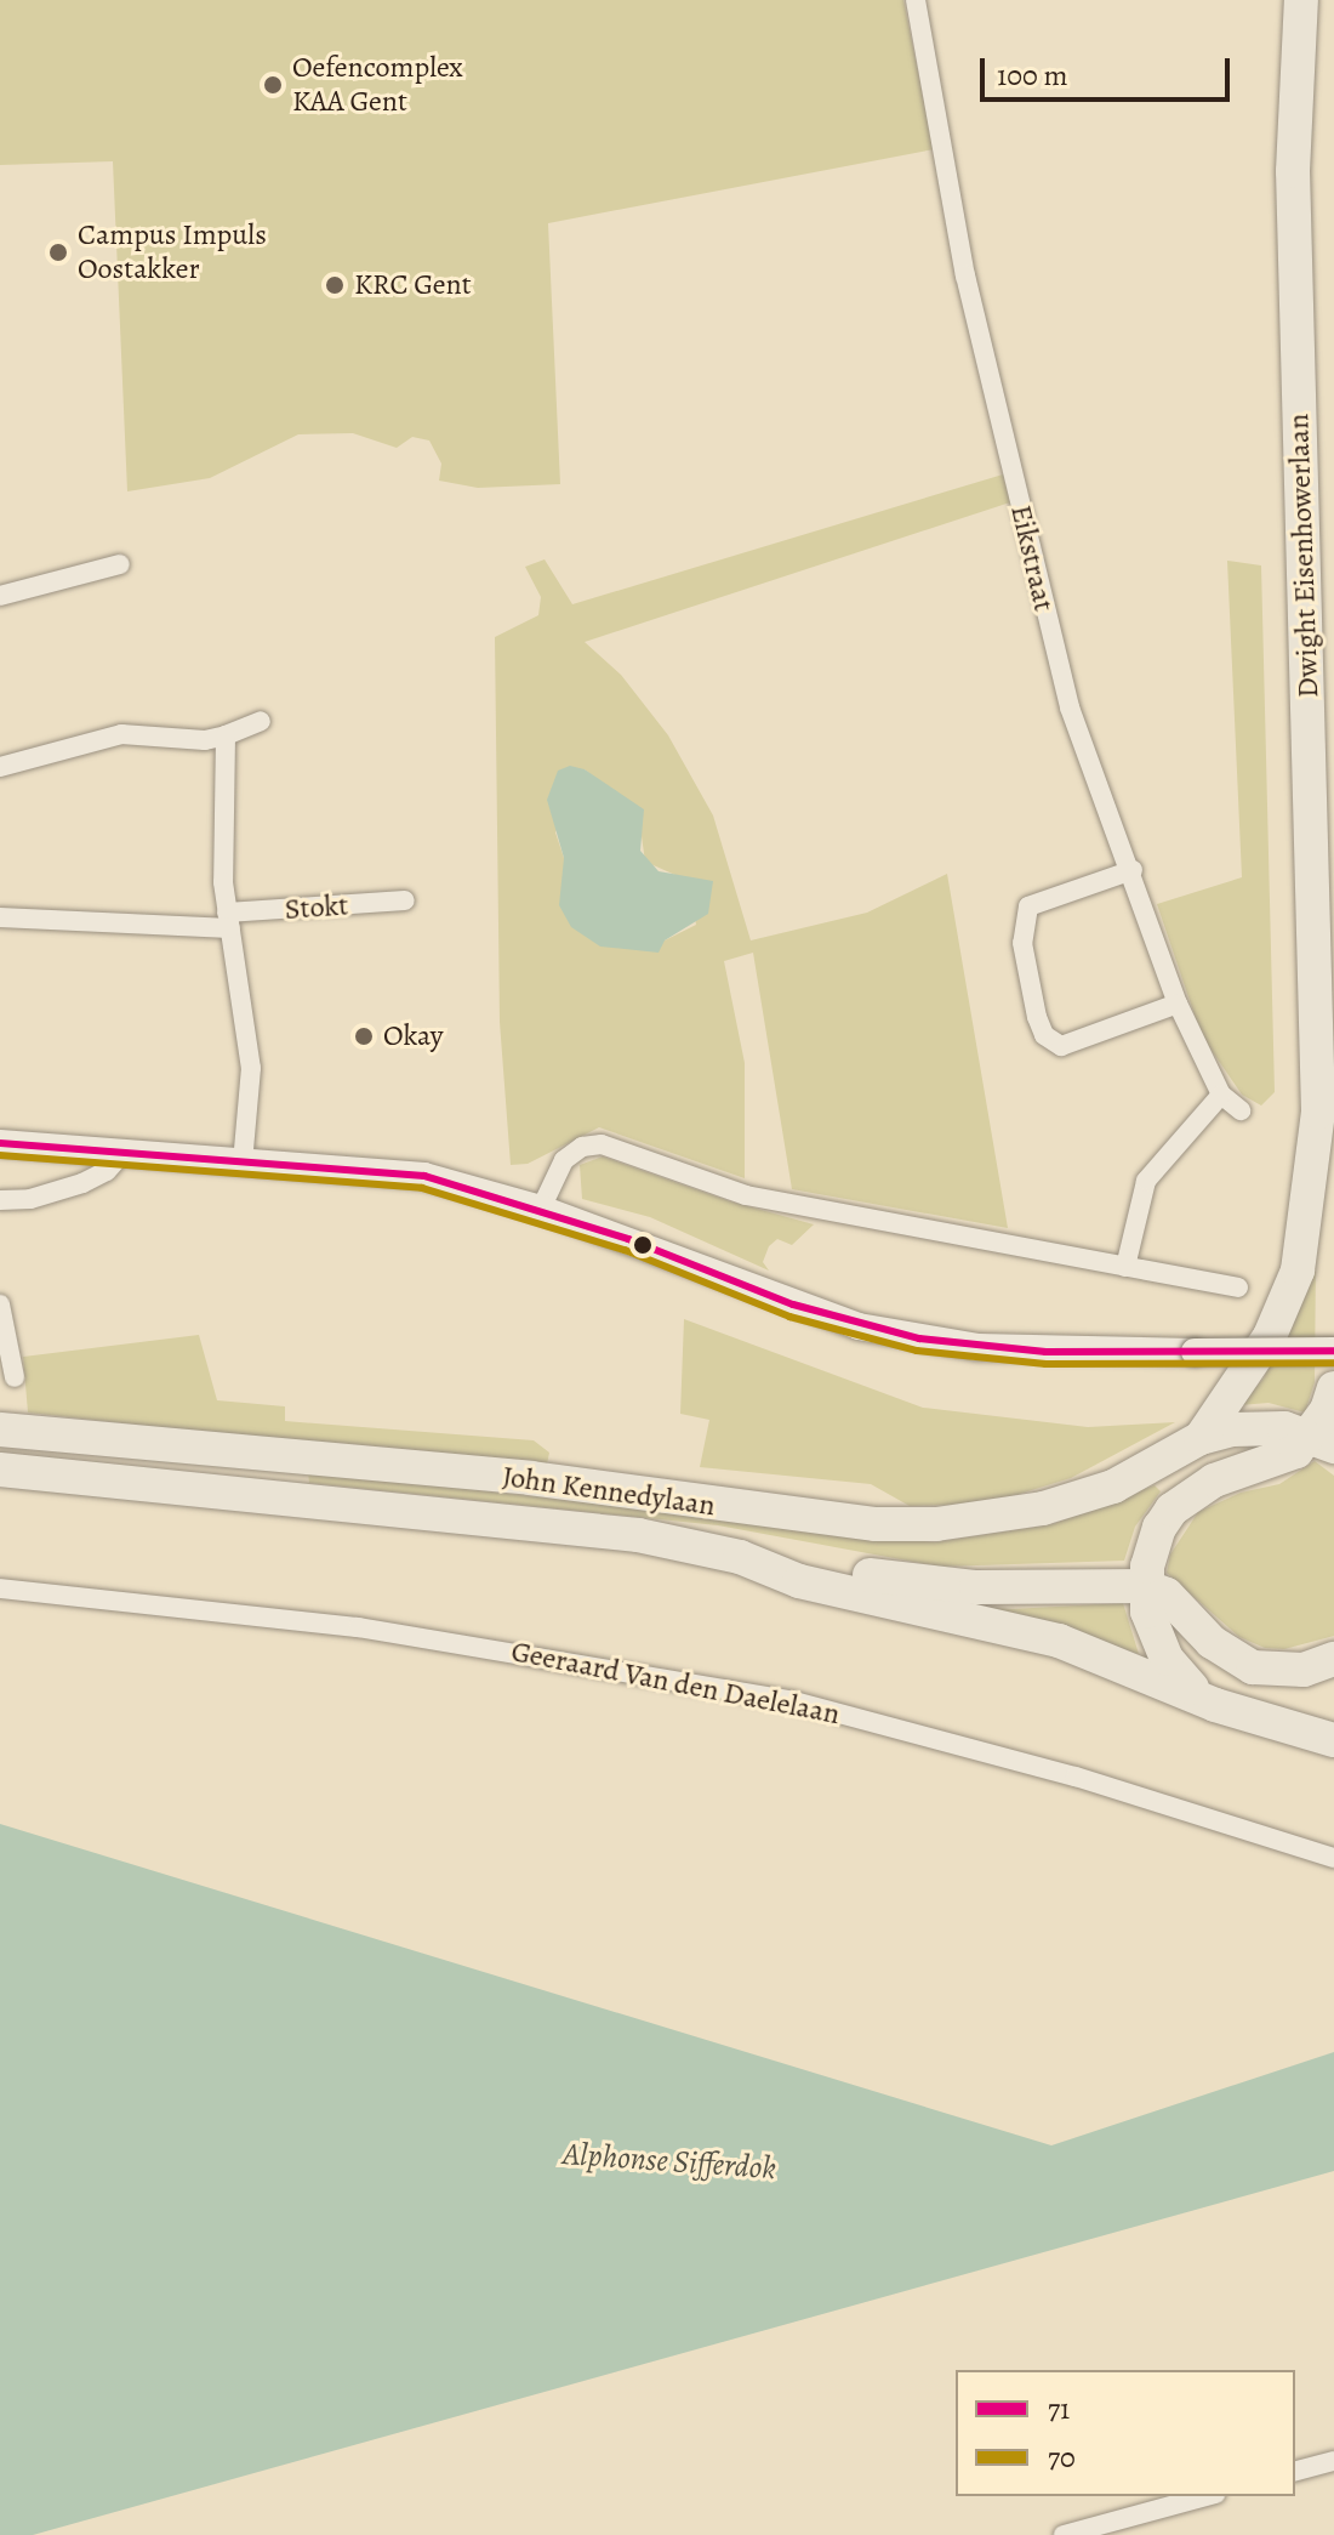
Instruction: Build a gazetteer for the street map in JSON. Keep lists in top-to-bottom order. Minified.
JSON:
{"streets":{"highway":["Dwight Eisenhowerlaan","John Kennedylaan"],"street":["Eikstraat","Stokt","Geeraard Van den Daelelaan"]},"crossings":[["Dwight Eisenhowerlaan","John Kennedylaan"]],"water":["Alphonse Sifferdok"],"places":["Oefencomplex KAA Gent","Campus Impuls Oostakker","KRC Gent","Okay"],"lines":["transit line 71","transit line 70"],"legend":["71","70"],"scale_bar":"100 m"}
